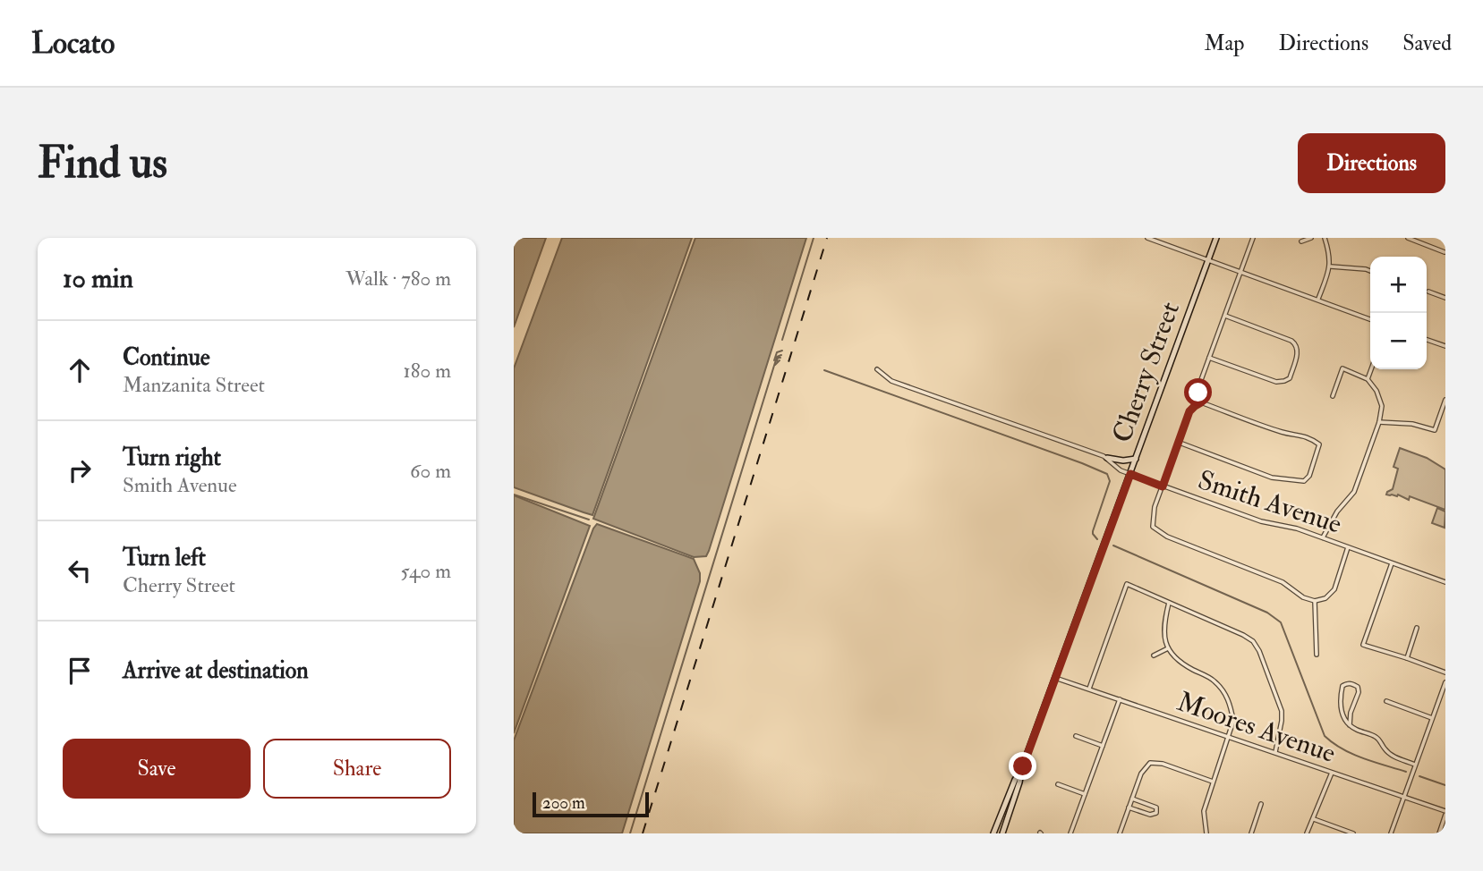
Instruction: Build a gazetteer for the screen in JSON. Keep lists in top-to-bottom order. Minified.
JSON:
{"streets":{"street":["Cherry Street","Smith Avenue","Moores Avenue"]},"crossings":[["Cherry Street","Smith Avenue"],["Cherry Street","Moores Avenue"]],"scale_bar":"200 m","page":{"header":"Locato","nav":["Map","Directions","Saved"],"buttons":["Directions",["Save","Share"]],"title":"Find us","heading":["10 min","Walk · 780 m"],"map_buttons":["+","−"],"list":[["Continue","Manzanita Street","180 m"],["Turn right","Smith Avenue","60 m"],["Turn left","Cherry Street","540 m"],"Arrive at destination"],"scale":"200 m"}}
